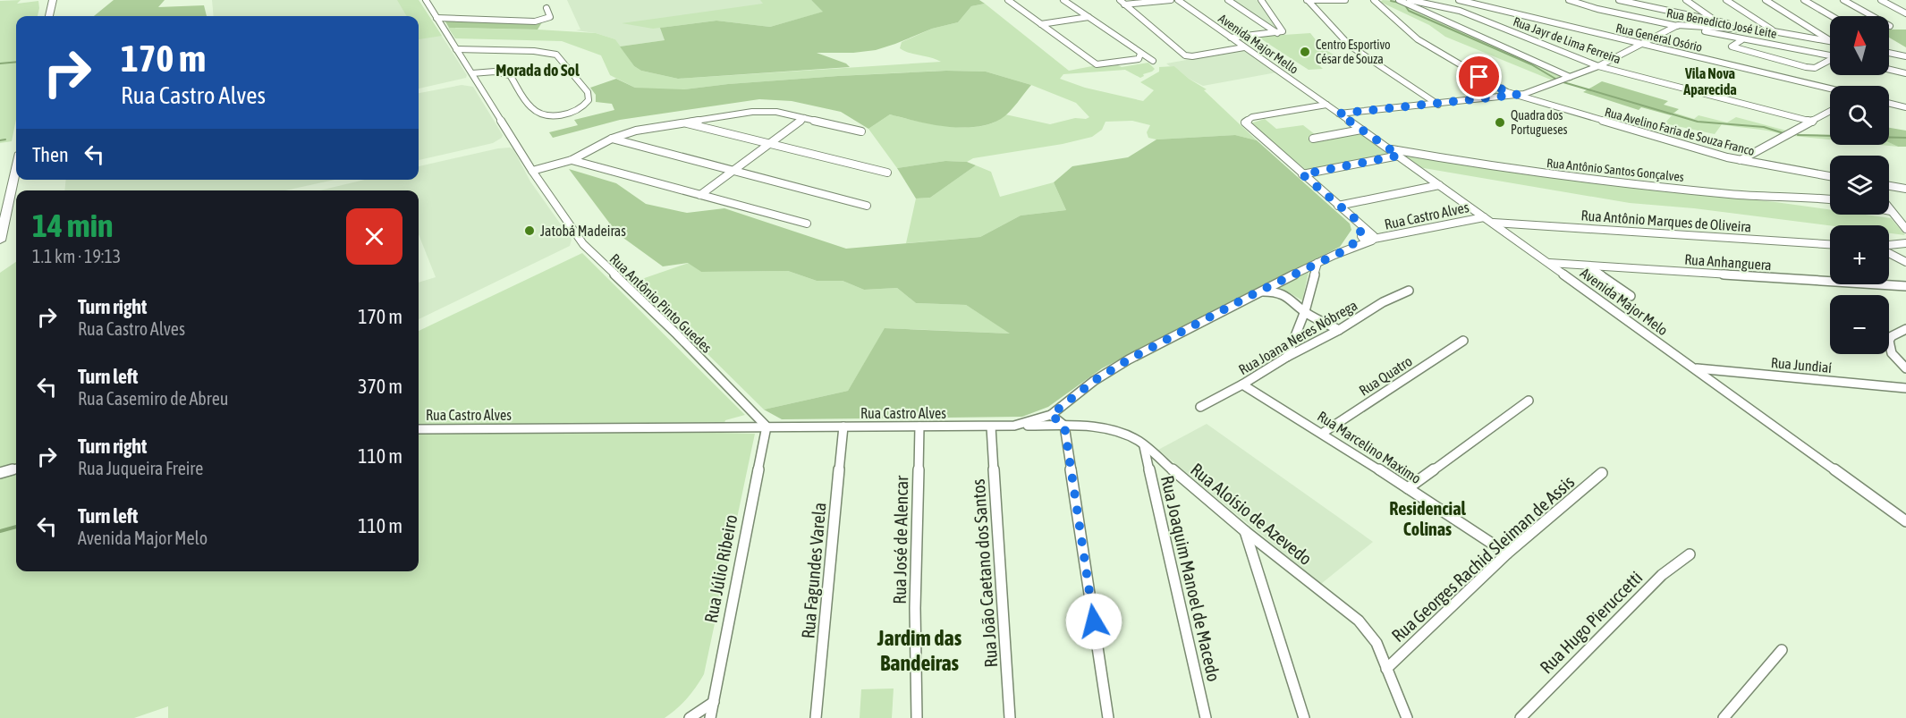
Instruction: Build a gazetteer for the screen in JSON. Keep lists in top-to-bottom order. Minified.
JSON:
{"streets":{"street":["Rua Benedicto José Leite","Rua General Osório","Rua Jayr de Lima Ferreira","Avenida Major Mello","Rua Avelino Faria de Souza Franco","Rua Antônio Santos Gonçalves","Rua Castro Alves","Rua Antônio Marques de Oliveira","Rua Anhanguera","Avenida Major Melo","Rua Antônio Pinto Guedes","Rua Joana Neres Nóbrega","Rua Jundiaí","Rua Quatro","Rua Marcelino Maximo","Rua Aloísio de Azevedo","Rua José de Alencar","Rua Georges Rachid Sleiman de Assis","Rua Júlio Ribeiro","Rua Fagundes Varela","Rua João Caetano dos Santos","Rua Joaquim Manoel de Macedo","Rua Hugo Pieruccetti"]},"crossings":[["Avenida Major Mello","Avenida Major Melo"],["Rua Antônio Santos Gonçalves","Avenida Major Melo"],["Rua Castro Alves","Avenida Major Melo"],["Rua Castro Alves","Rua Antônio Pinto Guedes"],["Rua Castro Alves","Rua Aloísio de Azevedo"],["Rua Castro Alves","Rua José de Alencar"],["Rua Castro Alves","Rua Júlio Ribeiro"],["Rua Castro Alves","Rua Fagundes Varela"],["Rua Castro Alves","Rua João Caetano dos Santos"],["Rua Antônio Marques de Oliveira","Avenida Major Melo"],["Rua Anhanguera","Avenida Major Melo"],["Avenida Major Melo","Rua Jundiaí"],["Rua Antônio Pinto Guedes","Rua Júlio Ribeiro"],["Rua Joana Neres Nóbrega","Rua Marcelino Maximo"],["Rua Quatro","Rua Marcelino Maximo"],["Rua Marcelino Maximo","Rua Georges Rachid Sleiman de Assis"],["Rua Aloísio de Azevedo","Rua Georges Rachid Sleiman de Assis"],["Rua Aloísio de Azevedo","Rua Joaquim Manoel de Macedo"]],"districts":["Morada do Sol","Vila Nova Aparecida","Residencial Colinas","Jardim das Bandeiras"],"places":["Centro Esportivo César de Souza","Quadra dos Portugueses","Jatobá Madeiras"],"north":"top","page":{"map_buttons":["+","−"],"turn":["170 m","Rua Castro Alves"],"then":"Then","heading":["14 min","1.1 km · 19:13"],"list":[{"name":"Turn right","note":"Rua Castro Alves","value":"170 m"},{"name":"Turn left","note":"Rua Casemiro de Abreu","value":"370 m"},{"name":"Turn right","note":"Rua Juqueira Freire","value":"110 m"},{"name":"Turn left","note":"Avenida Major Melo","value":"110 m"}]}}
